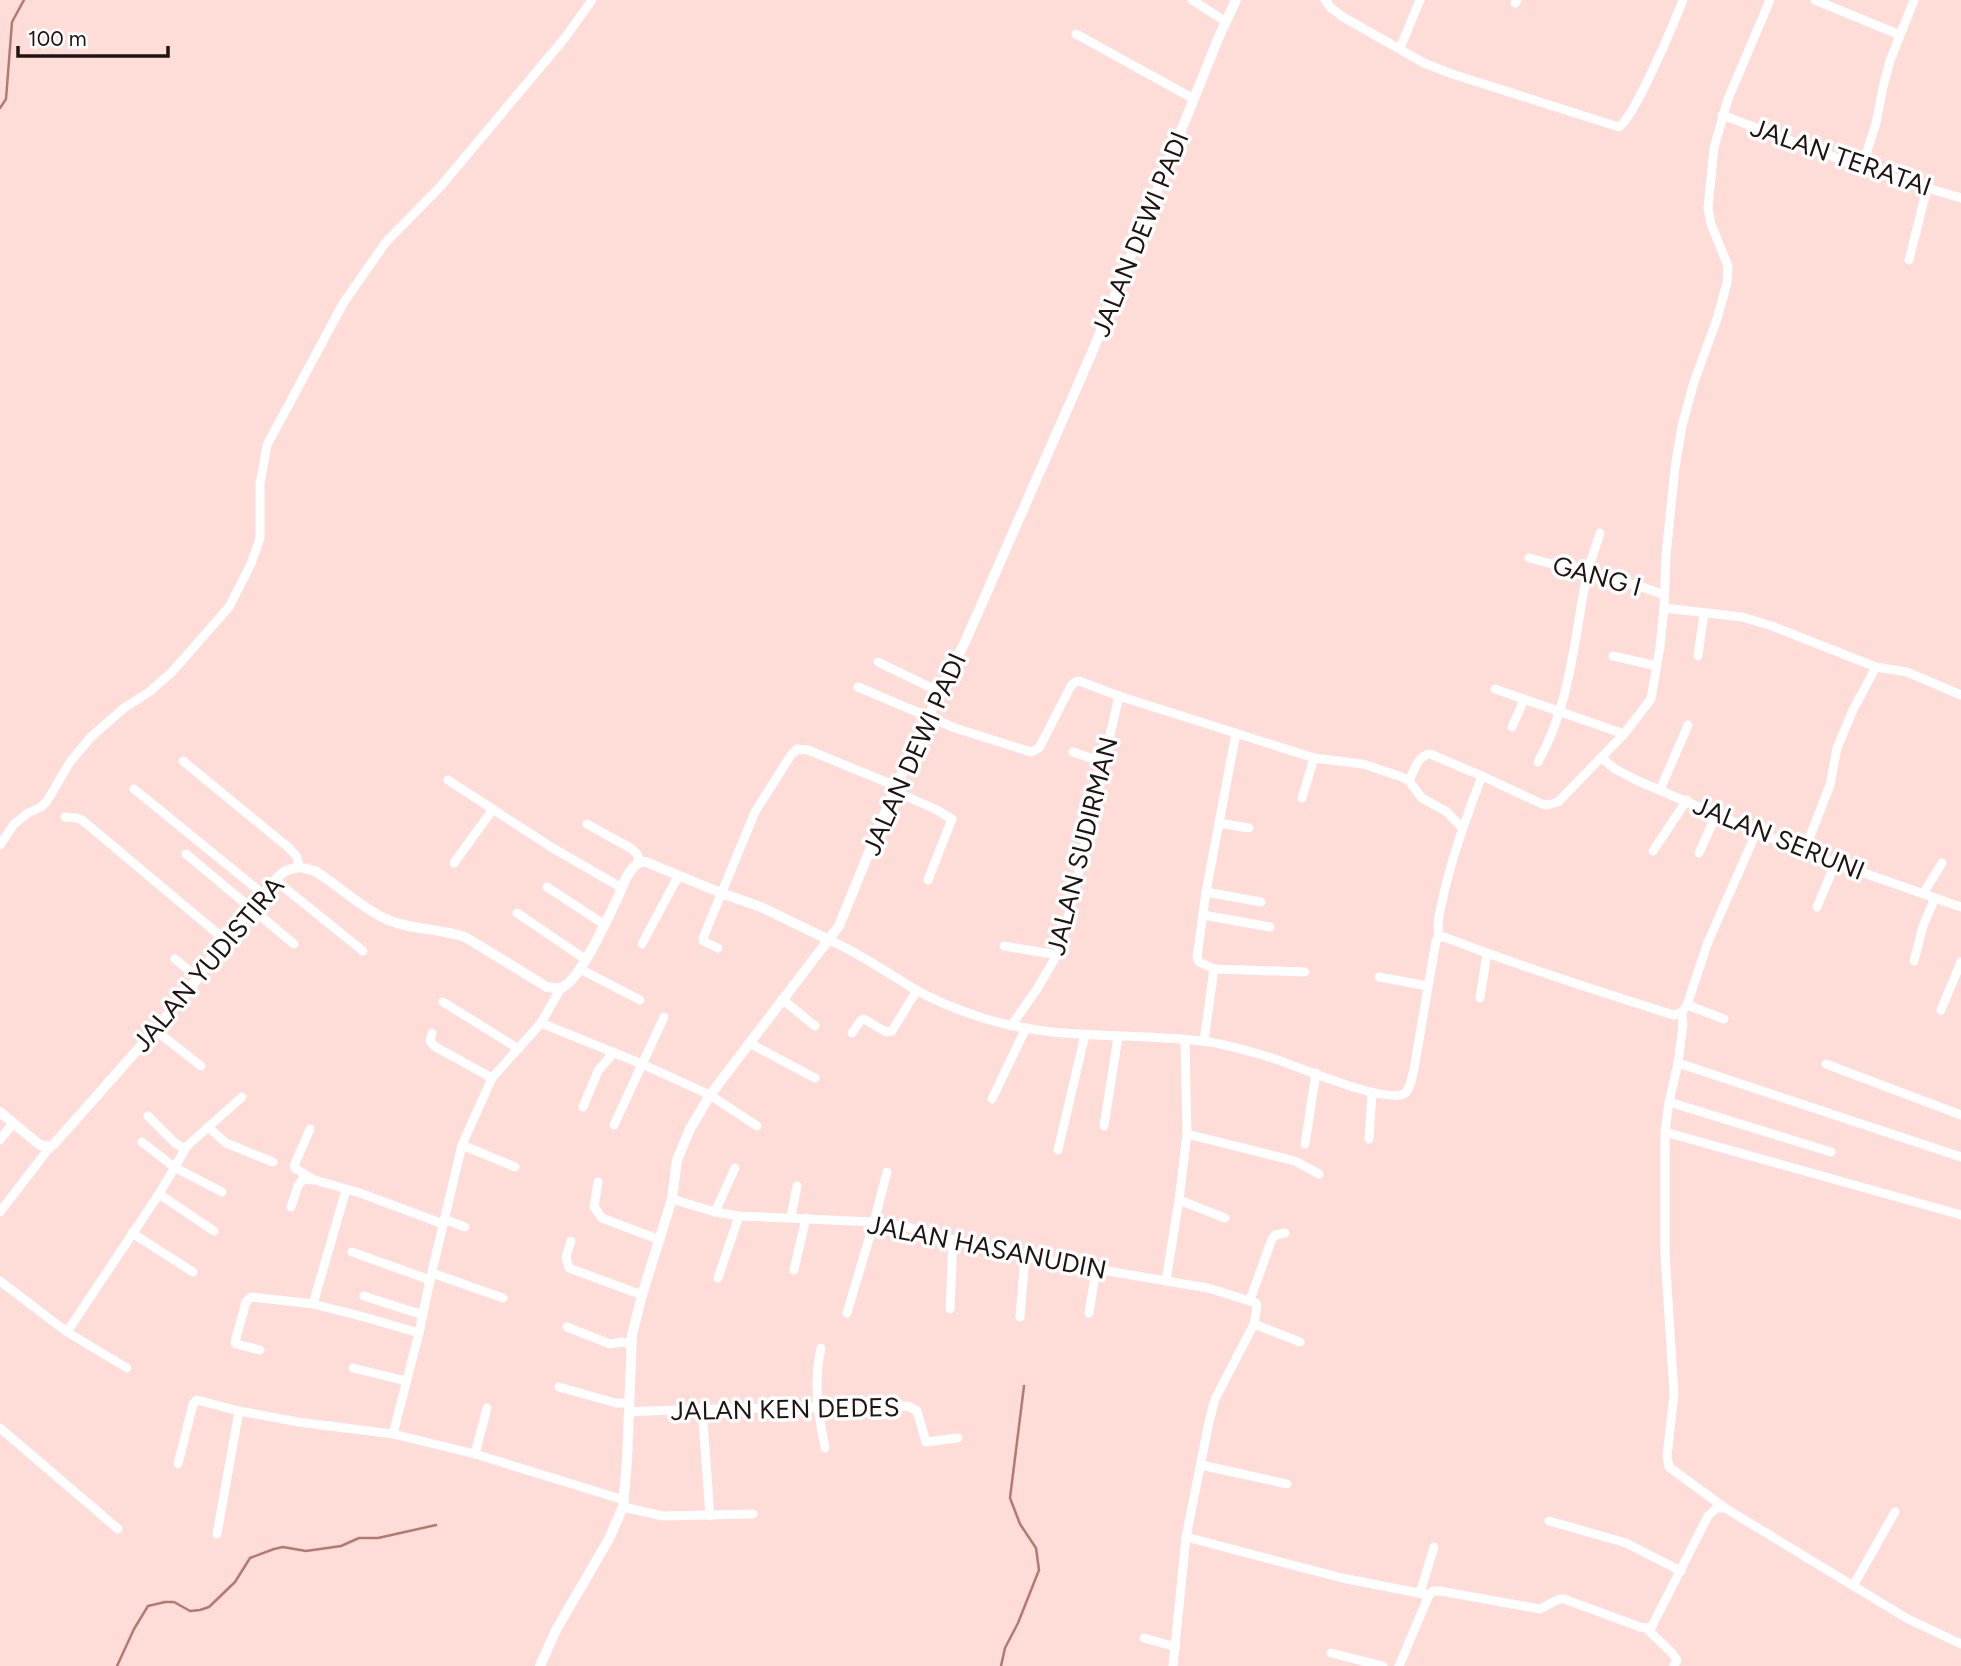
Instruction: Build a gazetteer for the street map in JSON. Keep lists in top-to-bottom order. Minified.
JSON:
{"streets":{"street":["JALAN TERATAI","JALAN DEWI PADI","GANG I","JALAN SERUNI","JALAN SUDIRMAN","JALAN YUDISTIRA","JALAN HASANUDIN","JALAN KEN DEDES"]},"crossings":[["JALAN DEWI PADI","JALAN HASANUDIN"],["JALAN DEWI PADI","JALAN KEN DEDES"]],"scale_bar":"100 m"}
